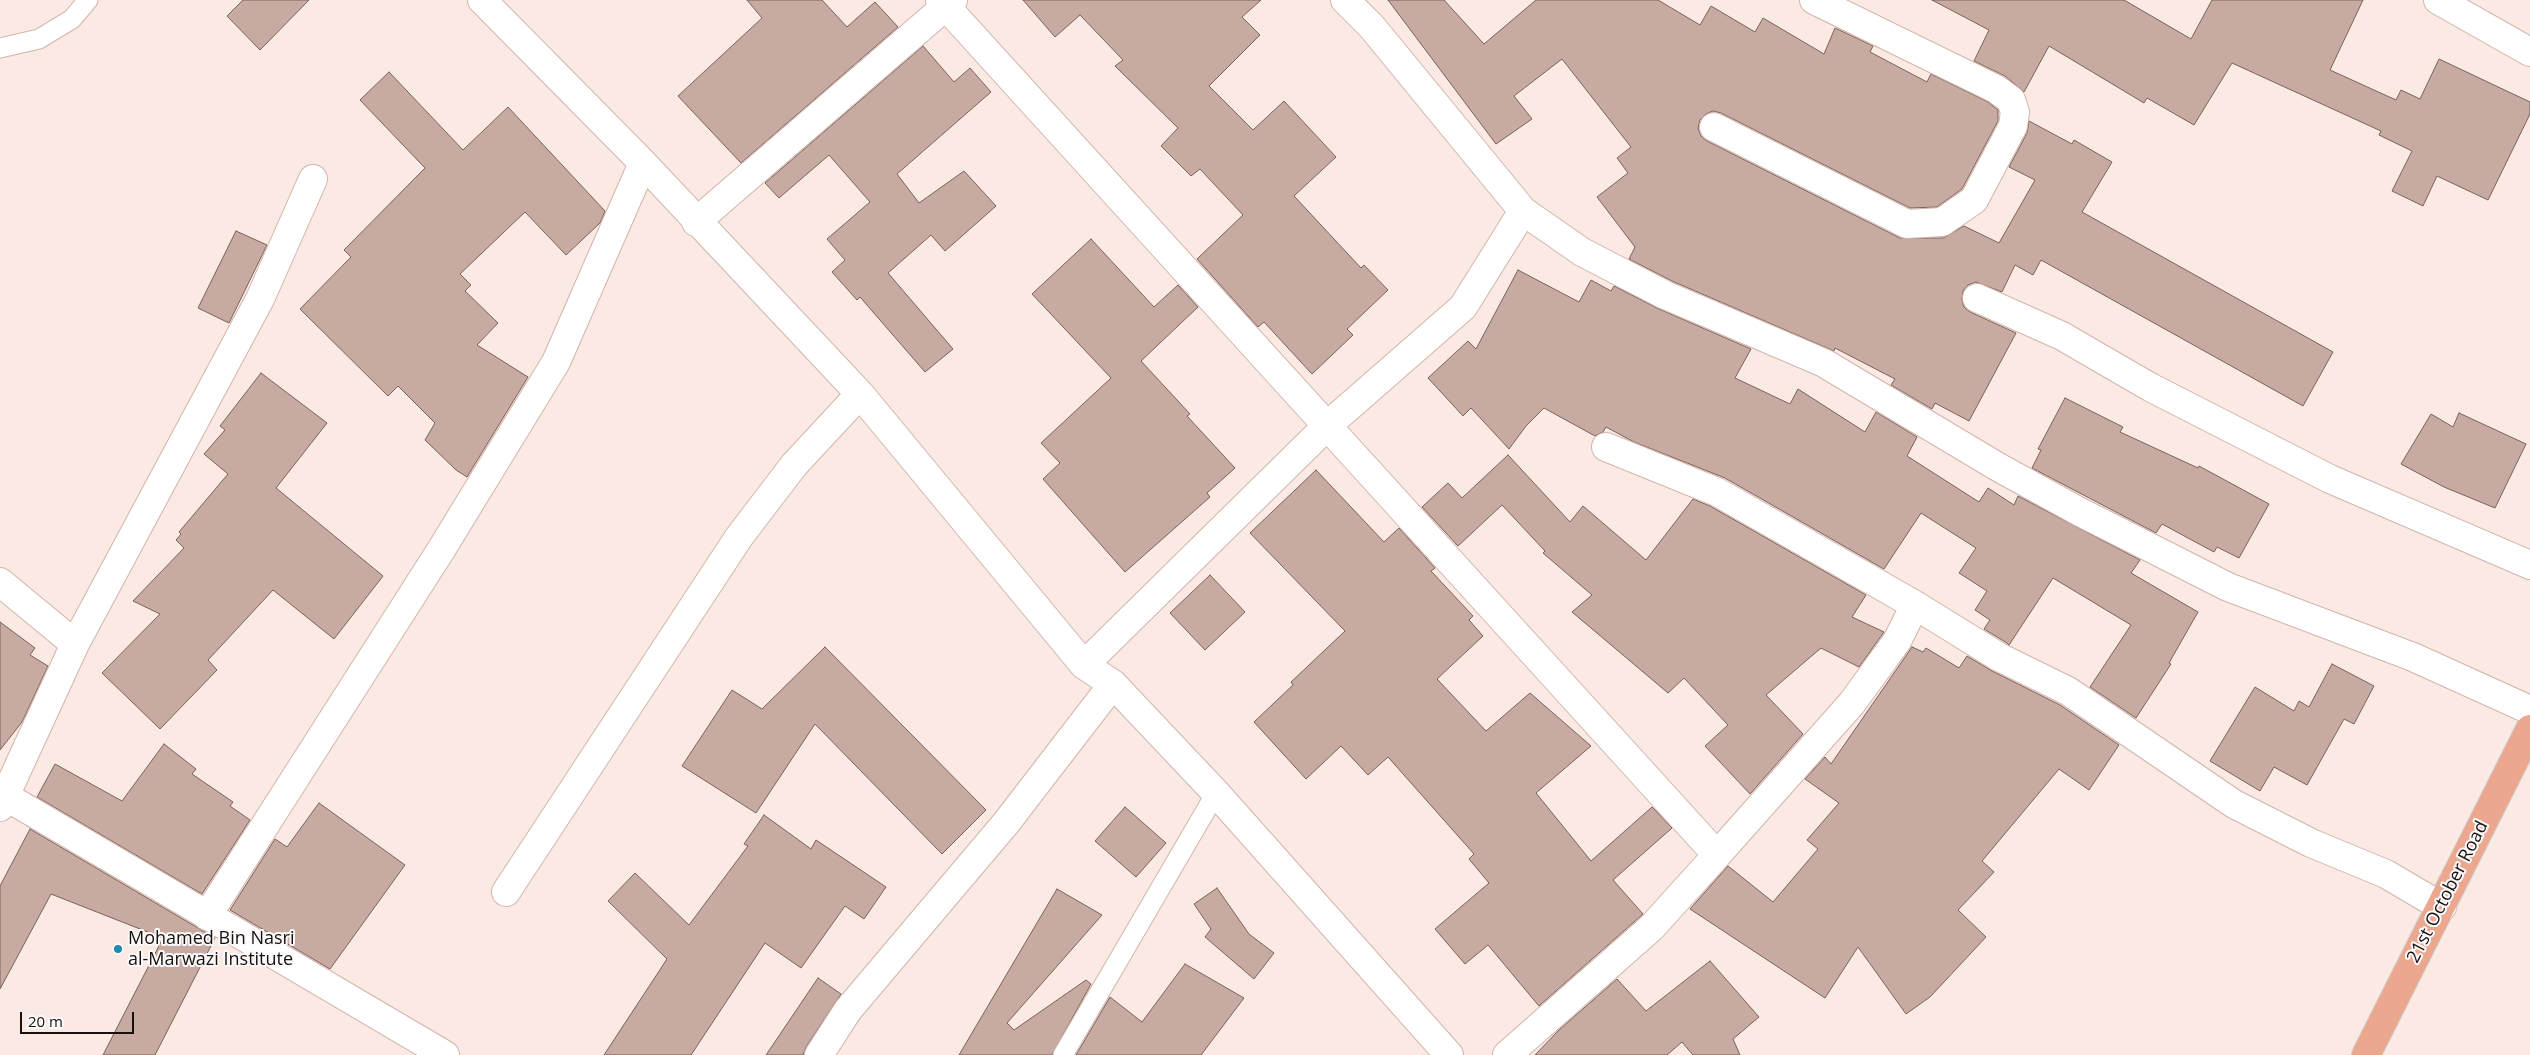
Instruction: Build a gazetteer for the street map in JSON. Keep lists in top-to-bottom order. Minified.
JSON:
{"streets":{"main road":["21st October Road"]},"places":["Mohamed Bin Nasri al-Marwazi Institute"],"scale_bar":"20 m"}
